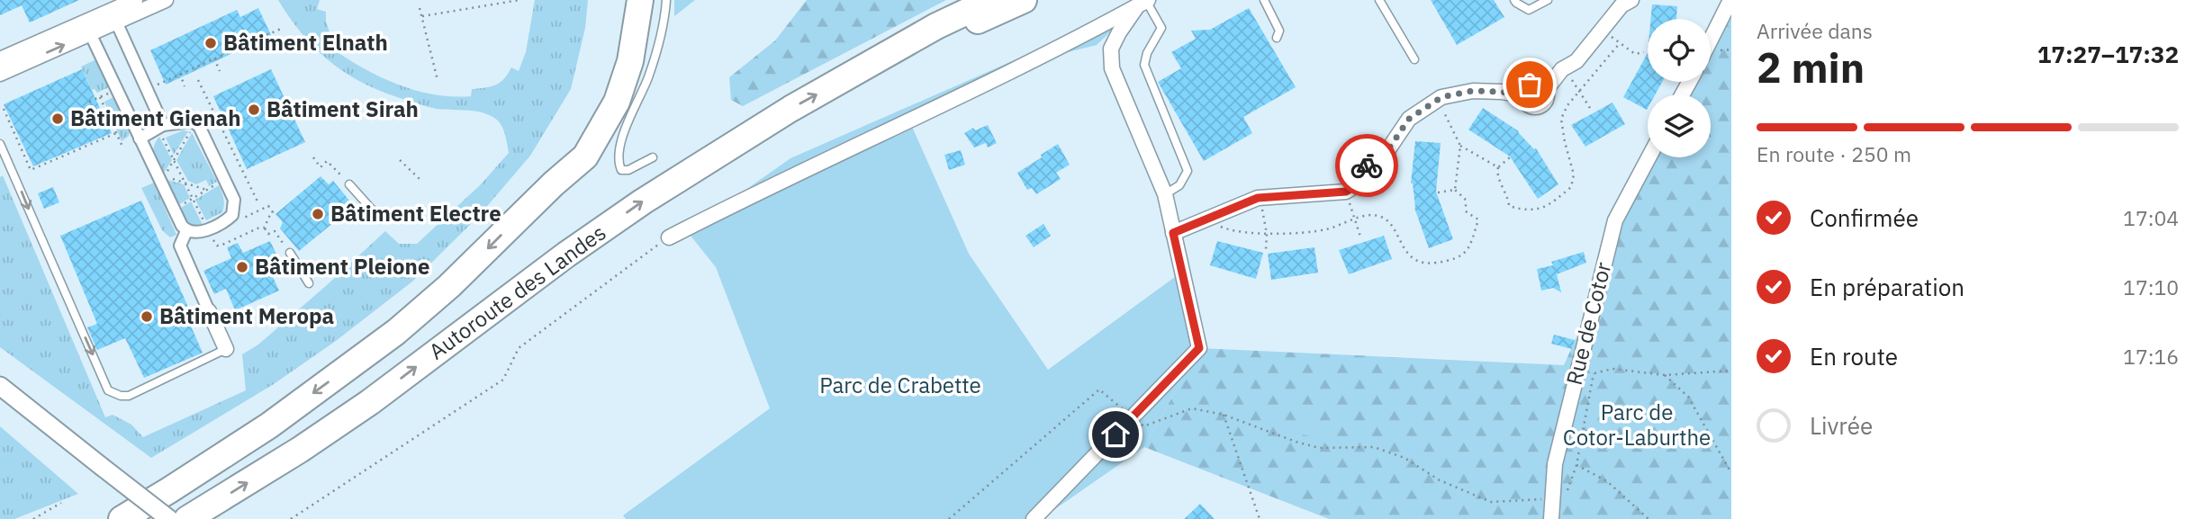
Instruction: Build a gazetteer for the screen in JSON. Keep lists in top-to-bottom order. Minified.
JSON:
{"streets":{"highway":["Autoroute des Landes"],"street":["Rue de Cotor"]},"parks":["Parc de Crabette","Parc de Cotor-Laburthe"],"places":["Bâtiment Elnath","Bâtiment Sirah","Bâtiment Gienah","Bâtiment Electre","Bâtiment Pleione","Bâtiment Meropa"],"page":{"heading":["2 min","Arrivée dans","17:27–17:32"],"bar":"En route · 250 m","list":[["Confirmée","17:04"],["En préparation","17:10"],["En route","17:16"],"Livrée"]}}
